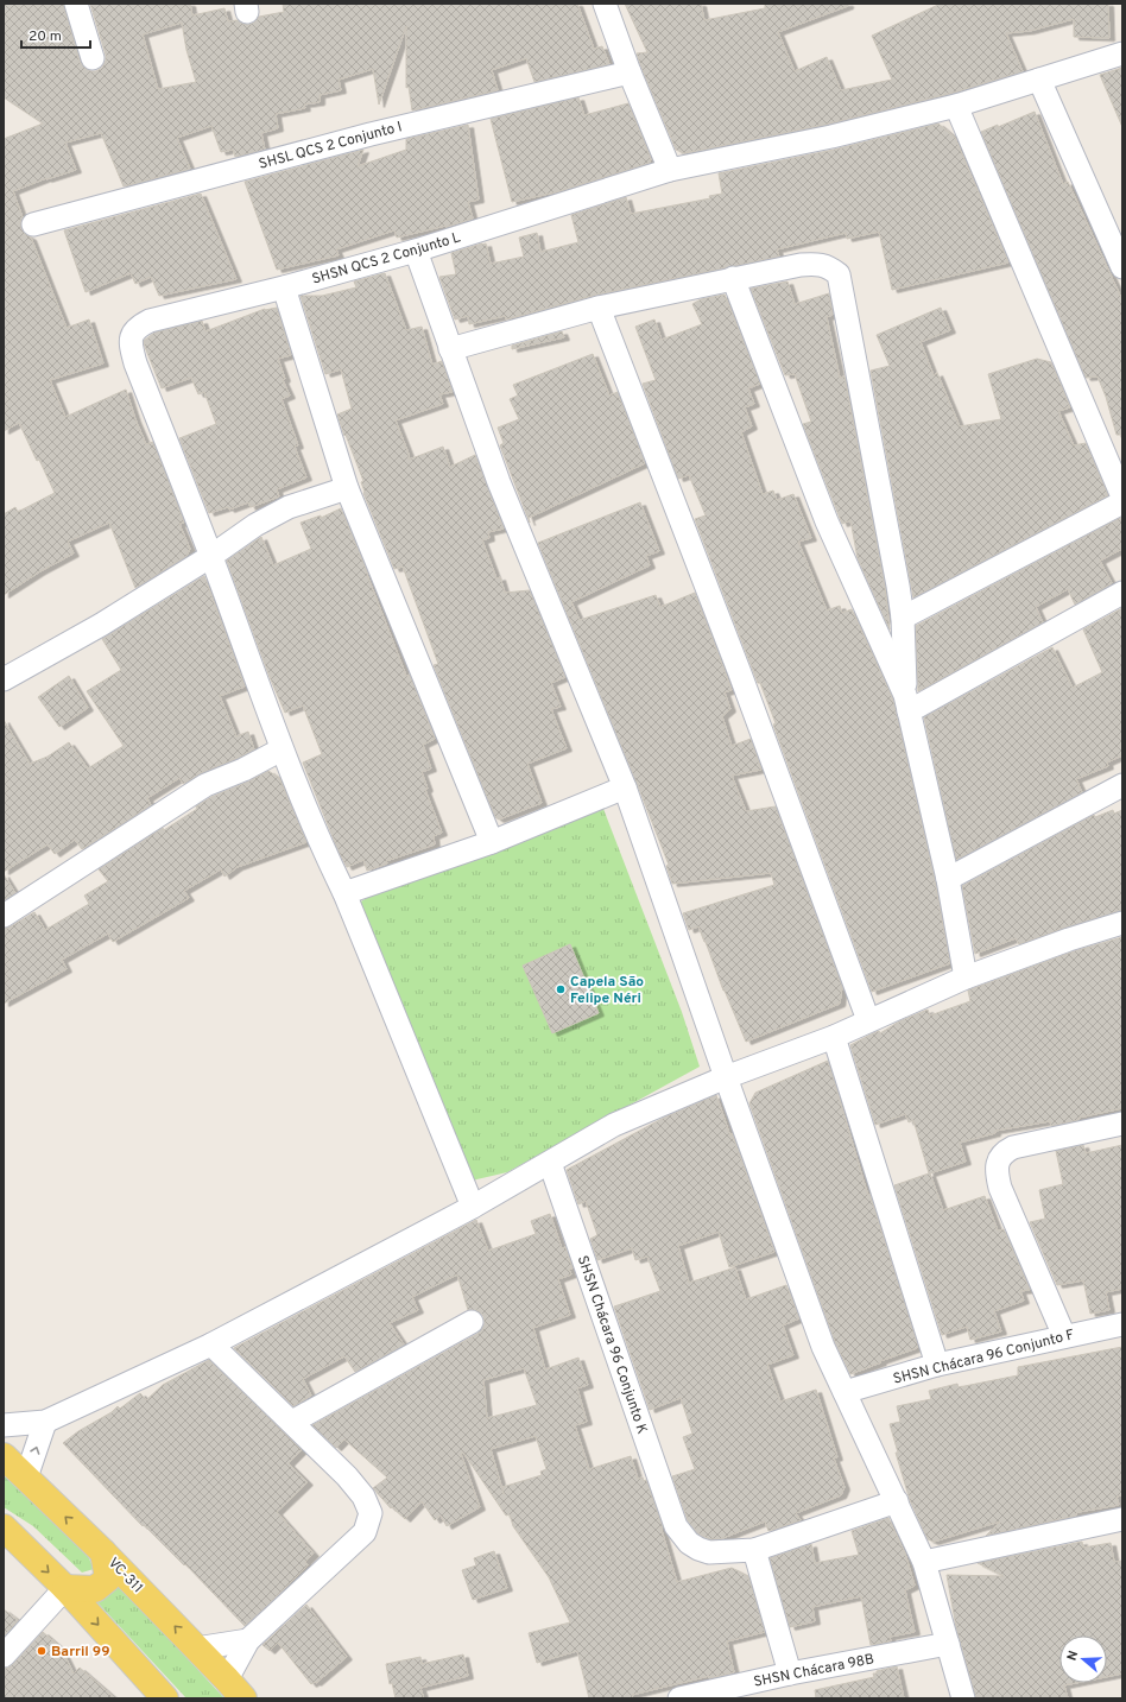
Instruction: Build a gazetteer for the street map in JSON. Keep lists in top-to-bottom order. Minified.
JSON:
{"streets":{"main road":["VC-311"],"street":["SHSL QCS 2 Conjunto I","SHSN QCS 2 Conjunto L","SHSN Chácara 96 Conjunto K","SHSN Chácara 96 Conjunto F","SHSN Chácara 98B"]},"places":["Capela São Felipe Néri","Barril 99"],"scale_bar":"20 m","north":"left"}
